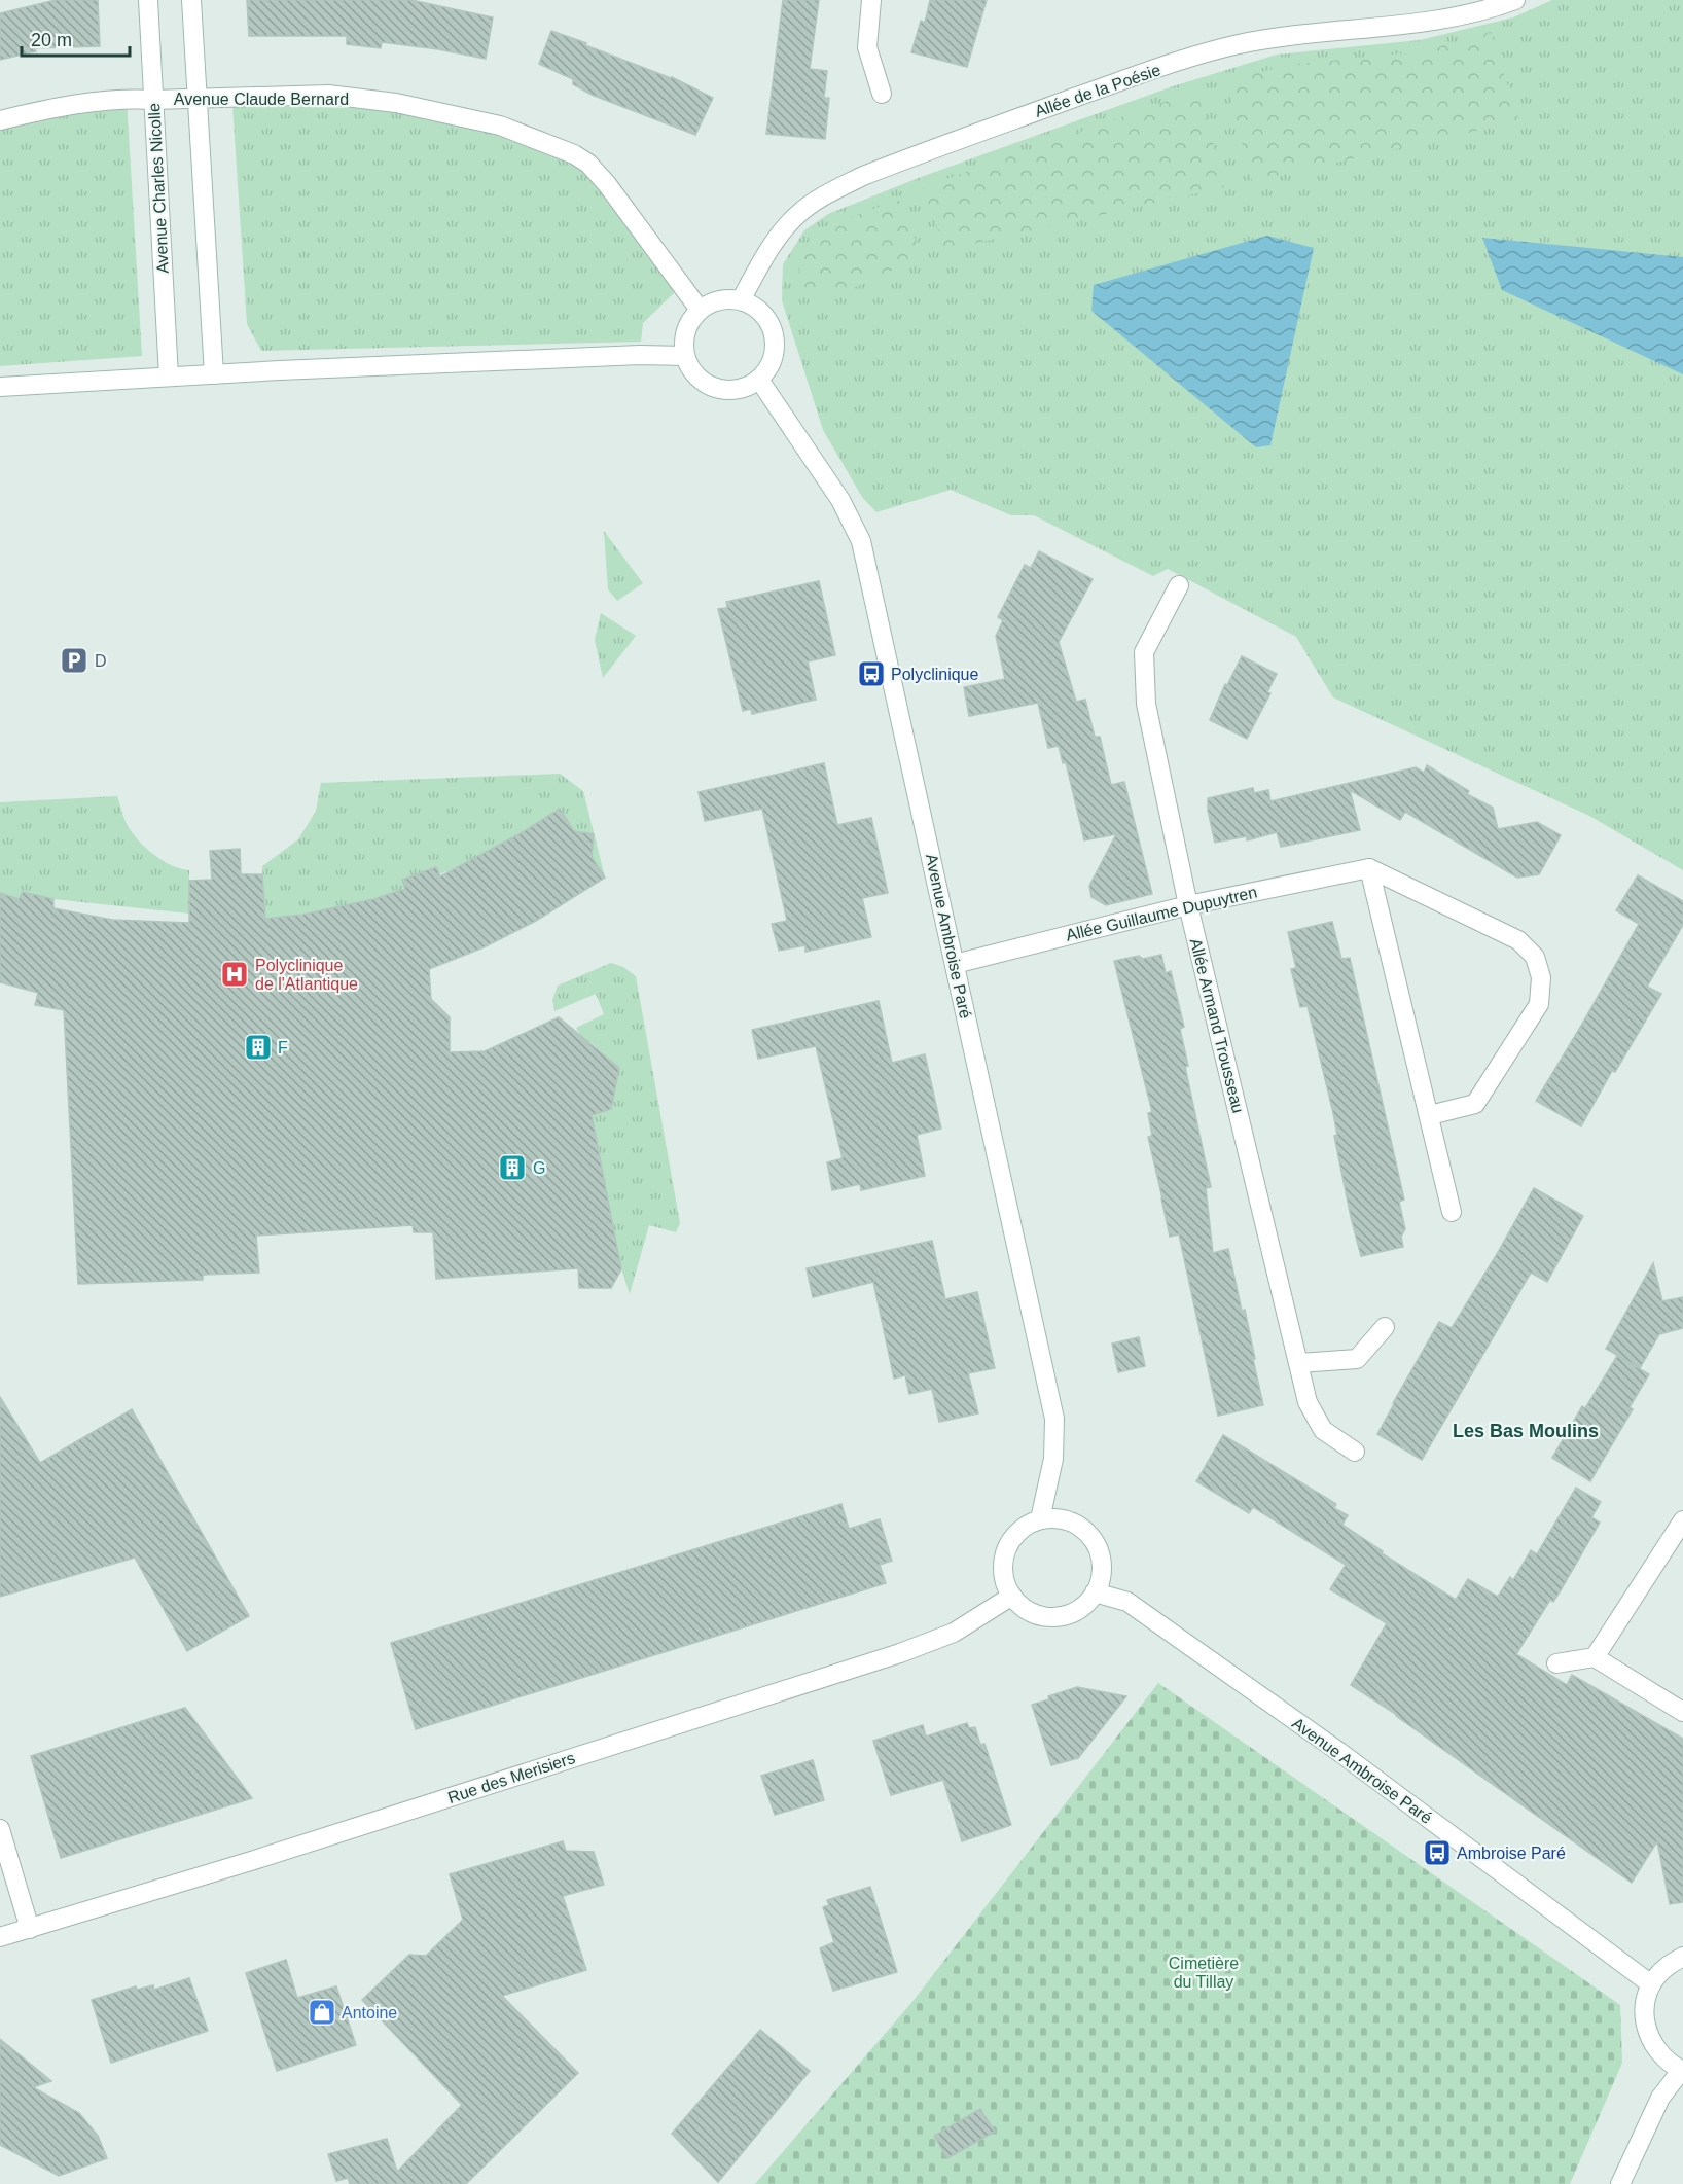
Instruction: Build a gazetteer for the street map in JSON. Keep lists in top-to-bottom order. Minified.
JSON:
{"streets":{"street":["Allée de la Poésie","Avenue Claude Bernard","Avenue Charles Nicolle","Allée Guillaume Dupuytren","Avenue Ambroise Paré","Allée Armand Trousseau","Rue des Merisiers"]},"crossings":[["Allée de la Poésie","Avenue Claude Bernard"],["Allée de la Poésie","Avenue Ambroise Paré"],["Avenue Claude Bernard","Avenue Charles Nicolle"],["Avenue Claude Bernard","Avenue Ambroise Paré"],["Allée Guillaume Dupuytren","Avenue Ambroise Paré"],["Allée Guillaume Dupuytren","Allée Armand Trousseau"],["Avenue Ambroise Paré","Rue des Merisiers"]],"districts":["Les Bas Moulins"],"parks":["Cimetière du Tillay"],"places":{"parking":["D"],"bus stop":["Polyclinique","Ambroise Paré"],"hospital":["Polyclinique de l'Atlantique"],"building":["F","G"],"shop":["Antoine"]},"scale_bar":"20 m"}
